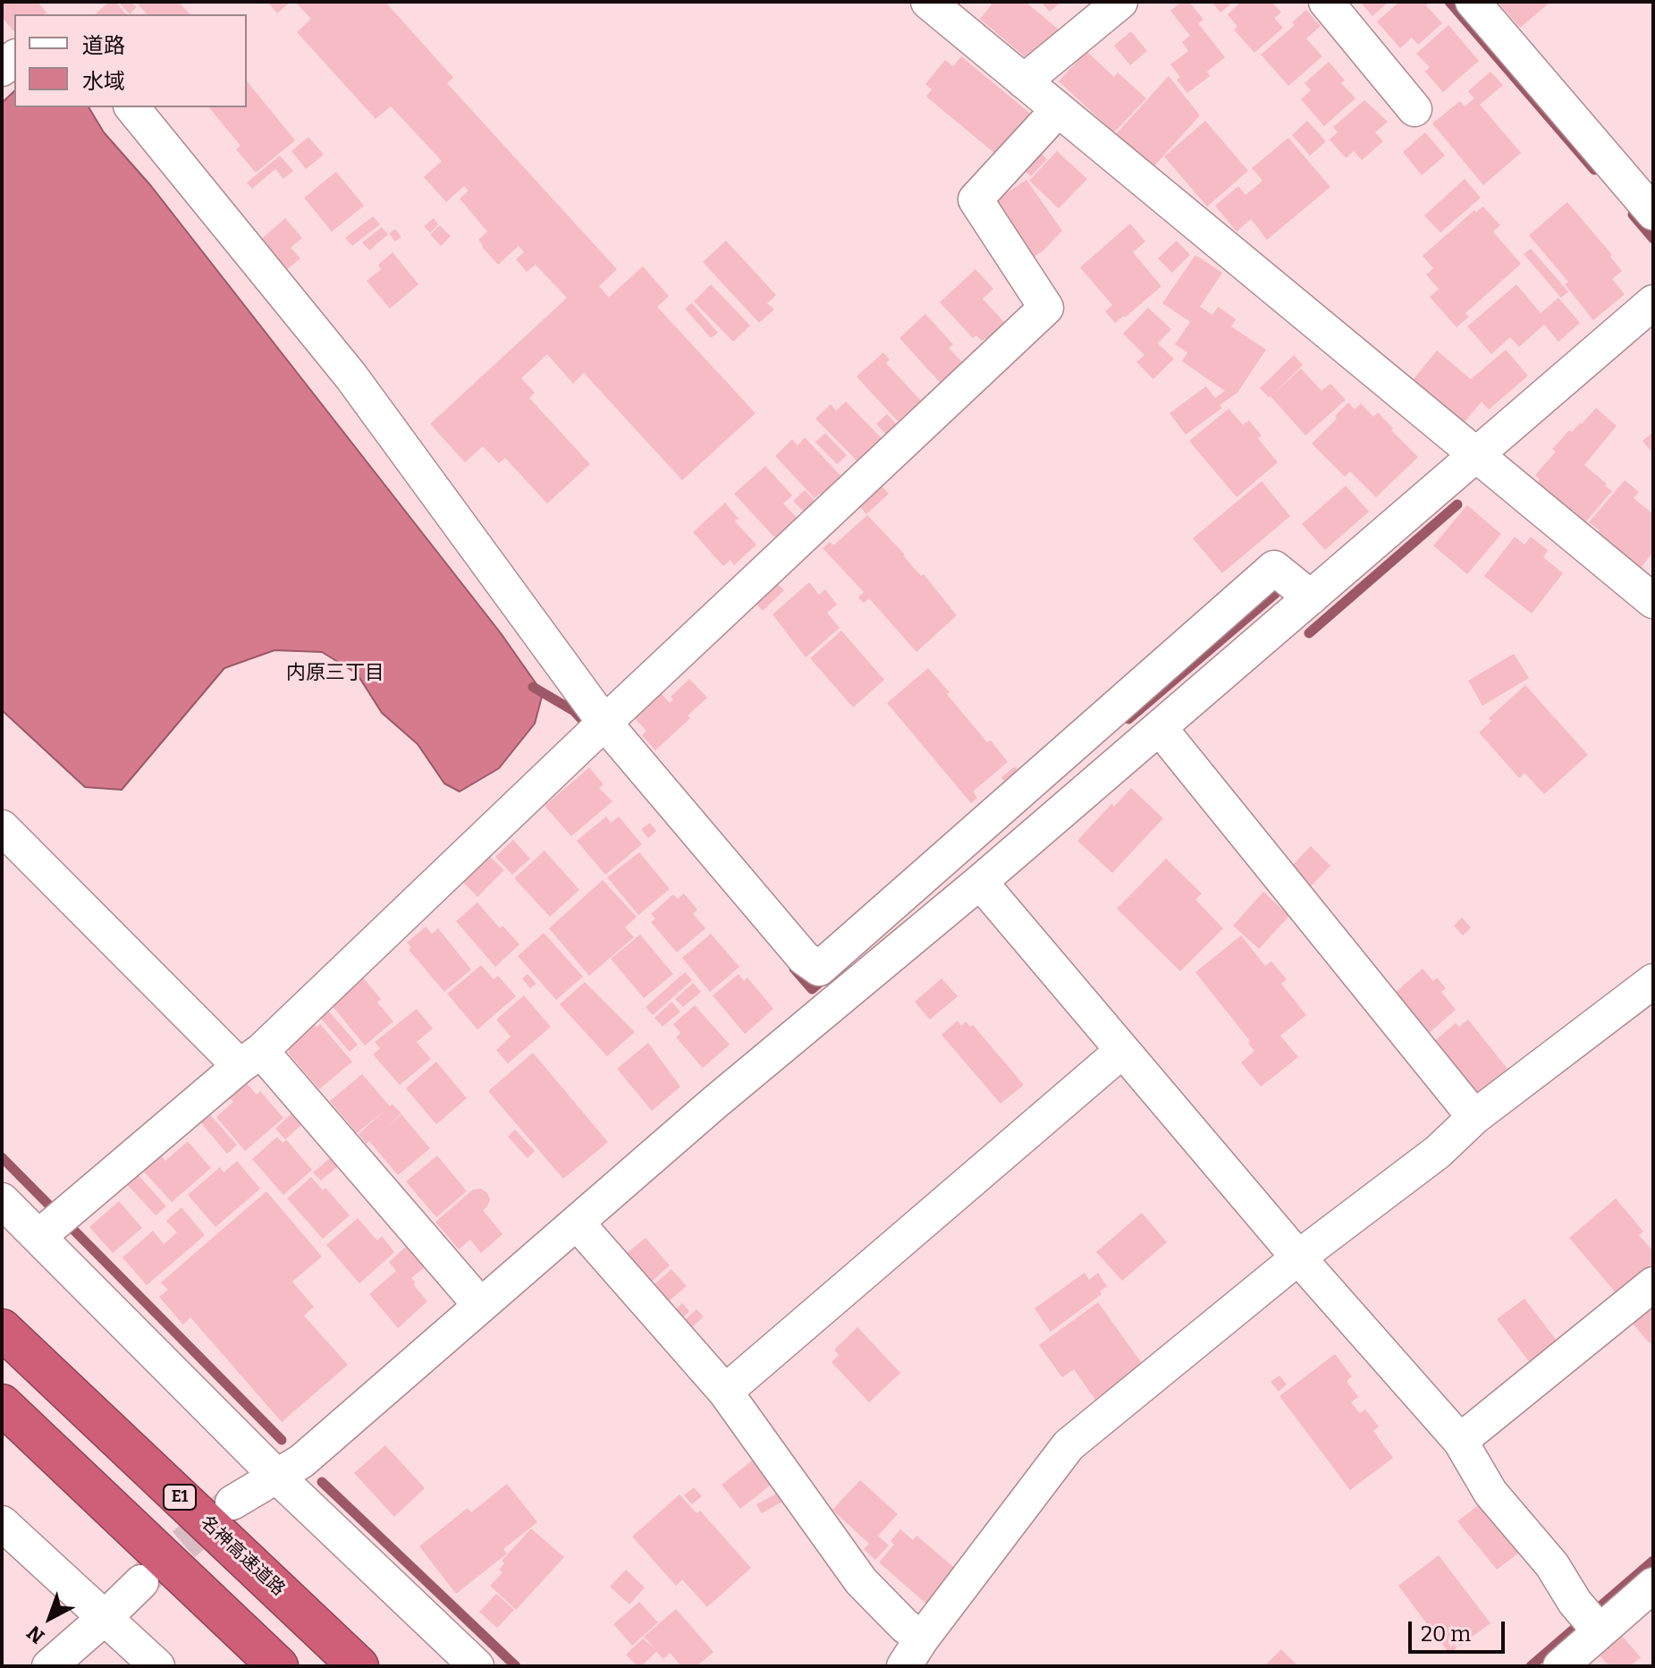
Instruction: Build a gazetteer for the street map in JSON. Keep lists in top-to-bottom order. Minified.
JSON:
{"streets":{"highway":["E1","名神高速道路"]},"districts":["内原三丁目"],"legend":["道路","水域"],"scale_bar":"20 m","north":"bottom left"}
